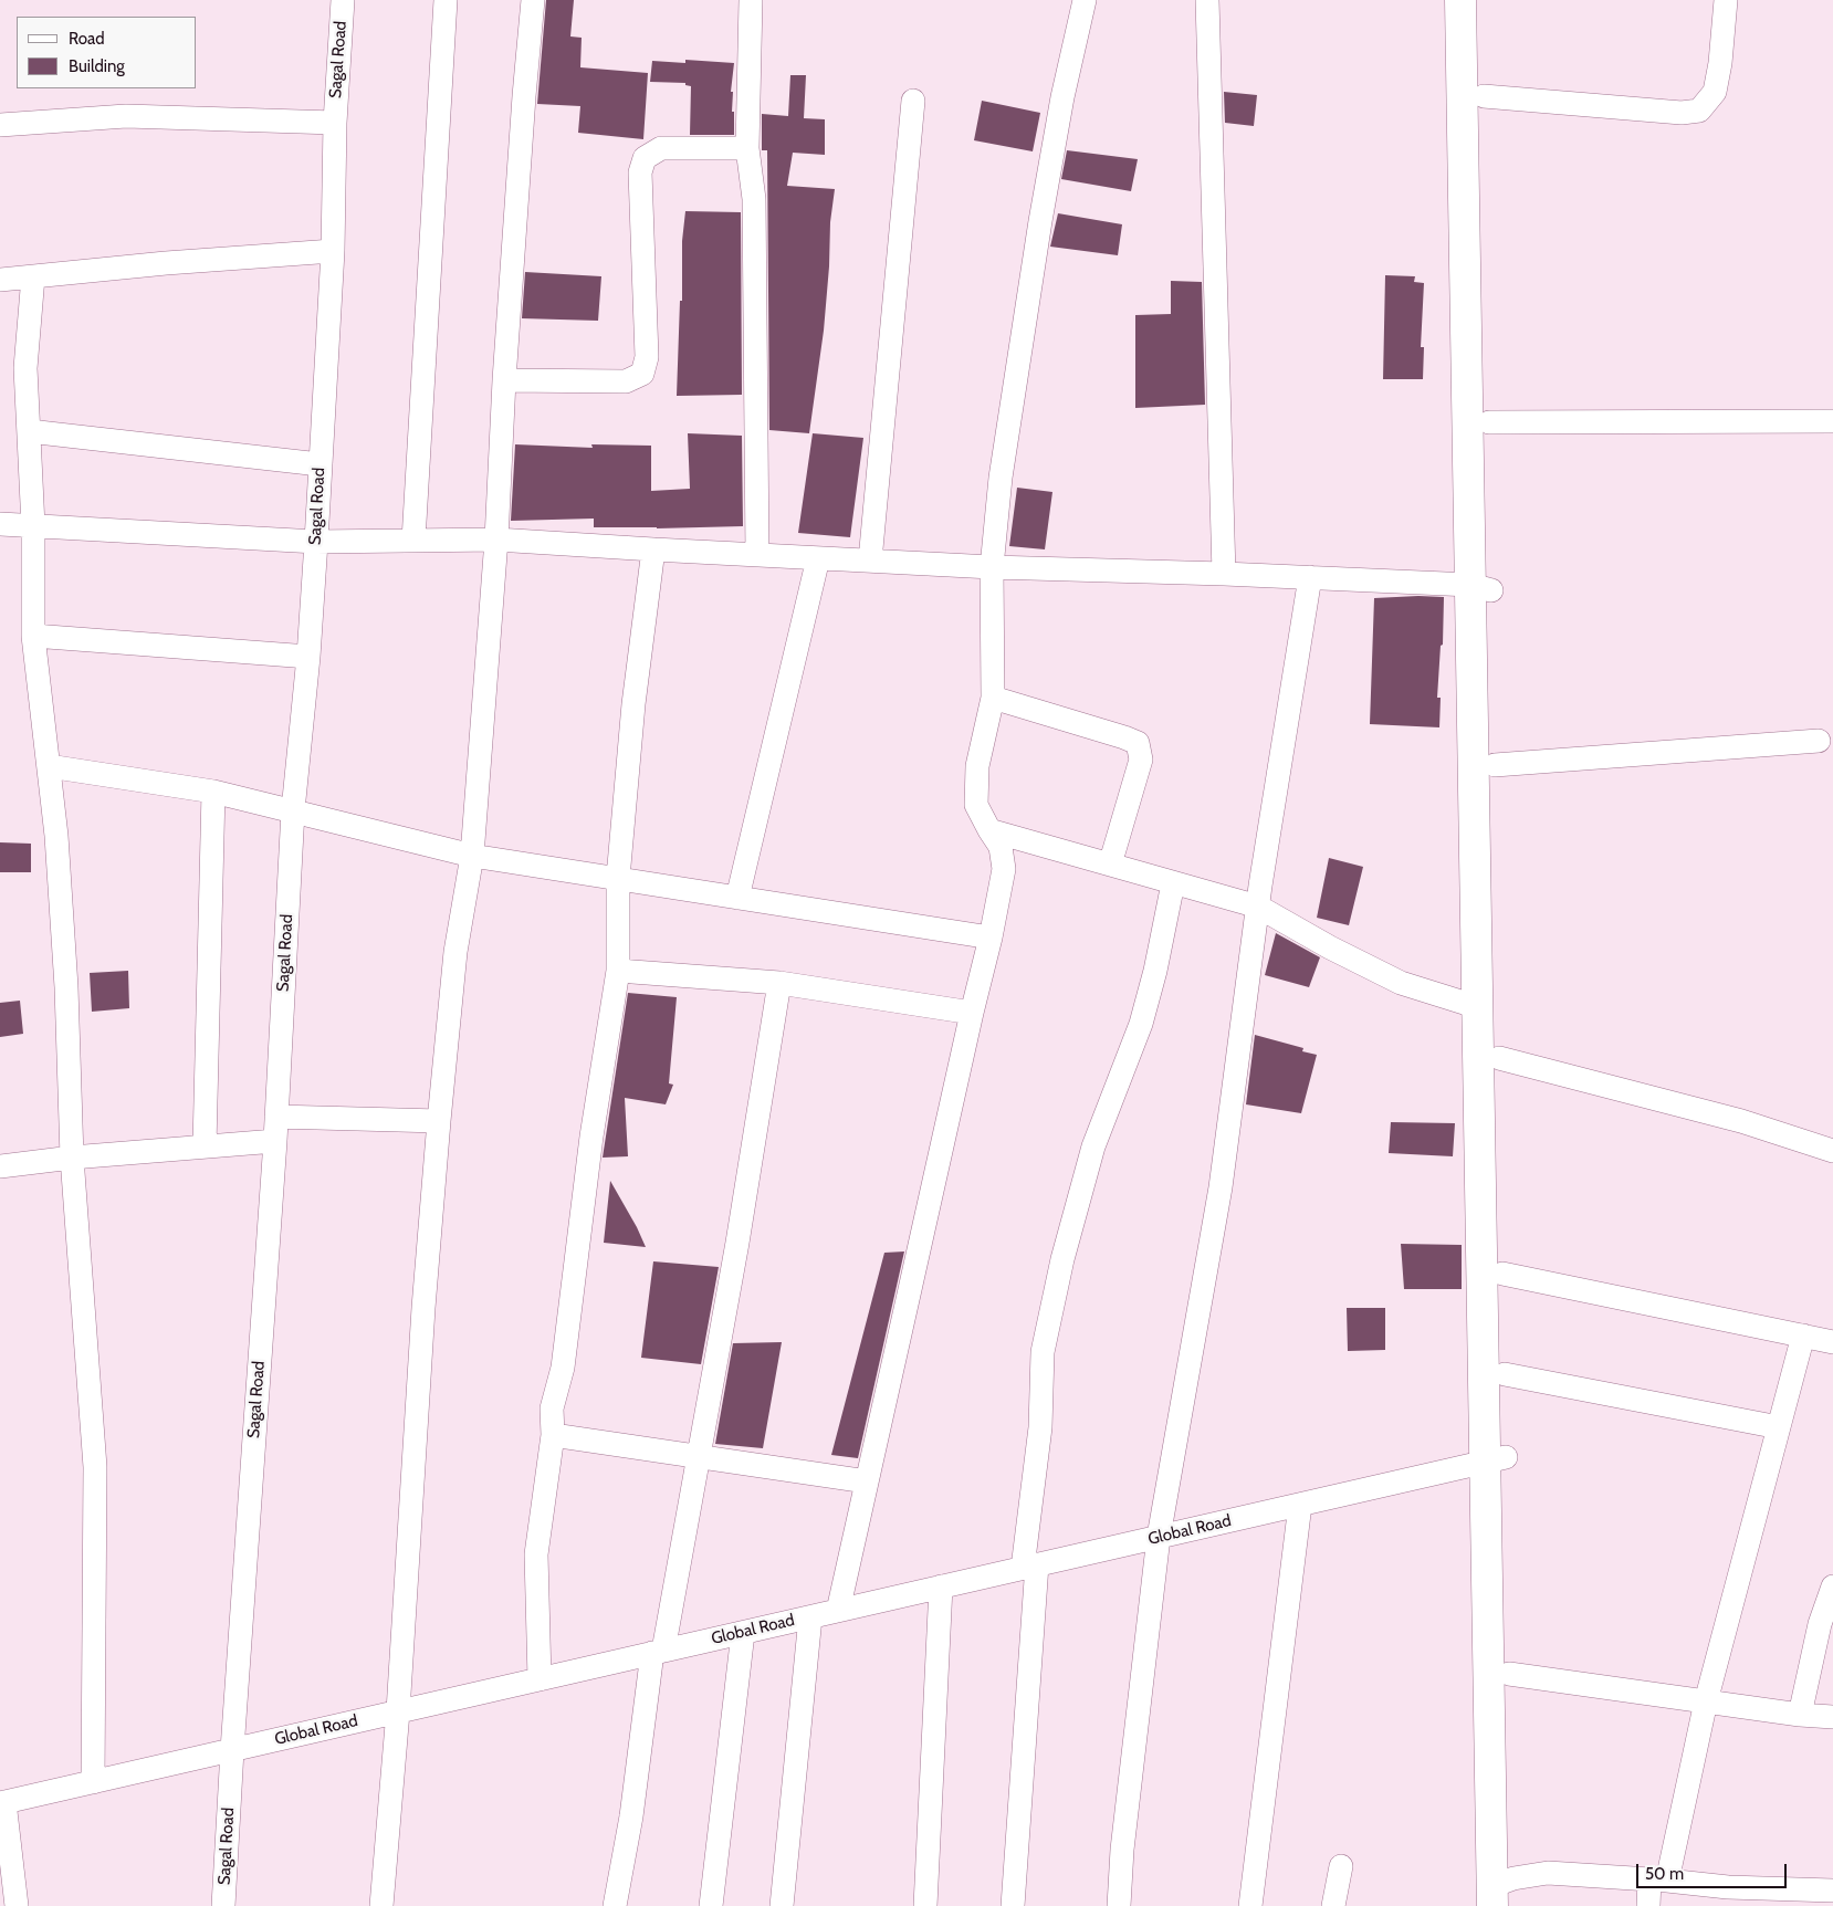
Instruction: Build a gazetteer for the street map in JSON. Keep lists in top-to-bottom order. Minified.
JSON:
{"streets":{"street":["Sagal Road","Global Road"]},"crossings":[["Sagal Road","Global Road"]],"legend":["Road","Building"],"scale_bar":"50 m"}
